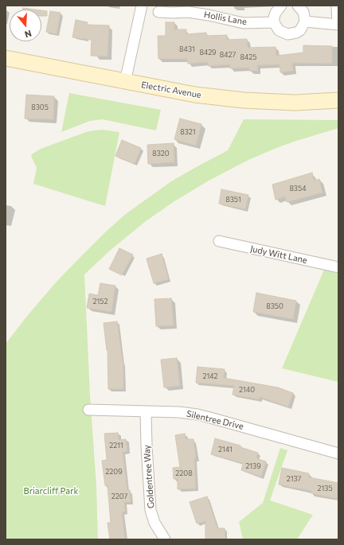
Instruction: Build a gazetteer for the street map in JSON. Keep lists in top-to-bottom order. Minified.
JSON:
{"streets":{"street":["Hollis Lane","Electric Avenue","Judy Witt Lane","Silentree Drive","Goldentree Way"]},"crossings":[["Silentree Drive","Goldentree Way"]],"parks":["Briarcliff Park"],"house_numbers":["8431","8429","8427","8425","8305","8321","8320","8354","8351","2152","8350","2142","2140","2211","2141","2139","2209","2208","2137","2135","2207"],"north":"bottom"}
